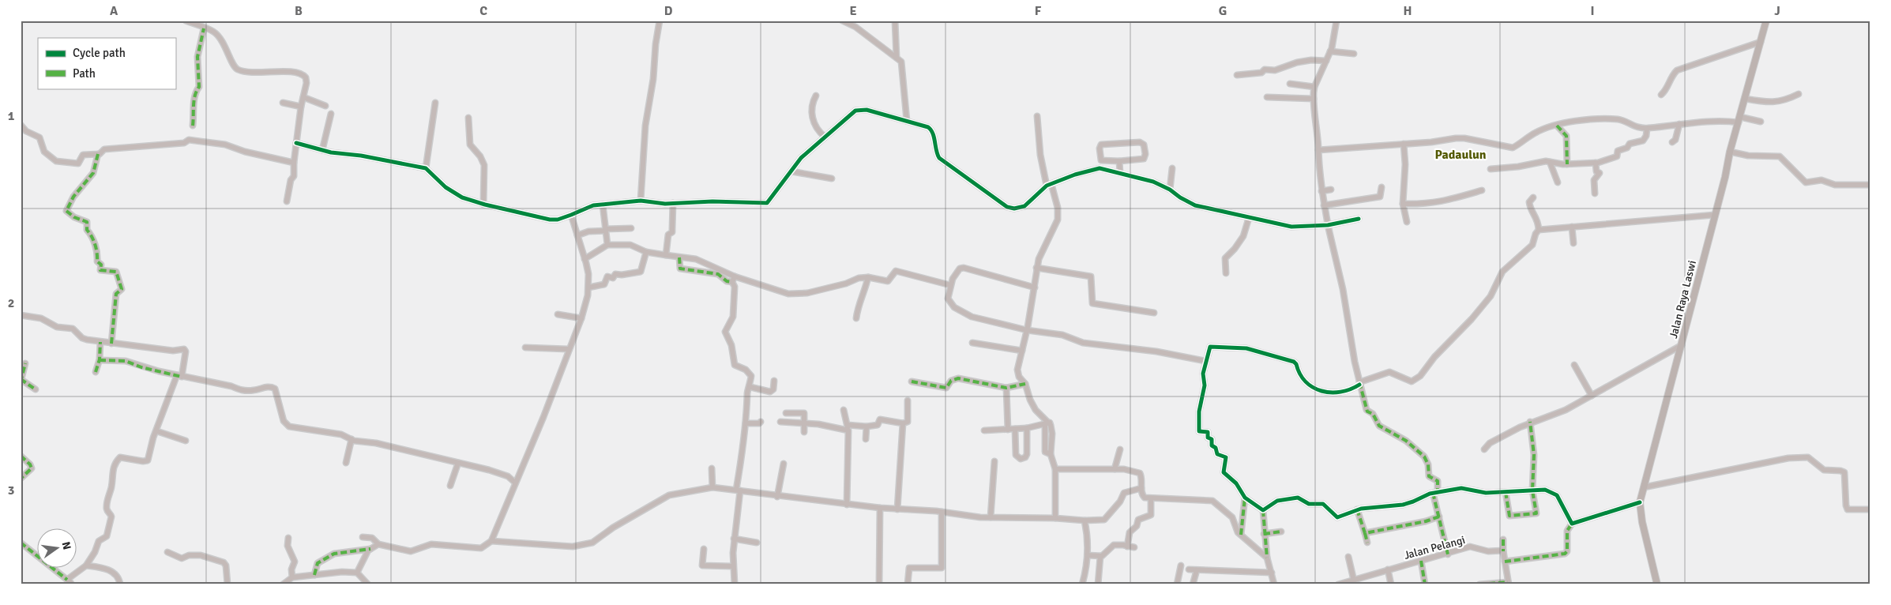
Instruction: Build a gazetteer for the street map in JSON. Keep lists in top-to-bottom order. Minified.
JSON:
{"streets":{"main road":["Jalan Raya Laswi"],"street":["Jalan Pelangi"]},"districts":["Padaulun"],"legend":["Cycle path","Path"],"north":"right","grid":{"columns":["A","B","C","D","E","F","G","H","I","J"],"rows":["1","2","3"]}}
